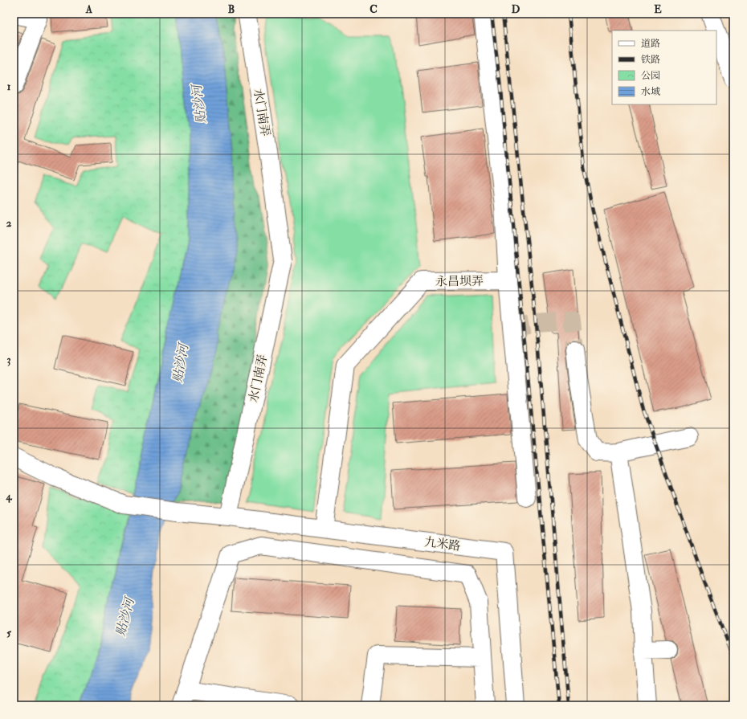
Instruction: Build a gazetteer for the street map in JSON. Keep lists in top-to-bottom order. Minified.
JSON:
{"streets":{"street":["水门南弄","永昌坝弄","九米路"]},"crossings":[["水门南弄","九米路"],["永昌坝弄","九米路"]],"water":["贴沙河"],"legend":["道路","铁路","公园","水域"],"grid":{"columns":["A","B","C","D","E"],"rows":["1","2","3","4","5"]}}
